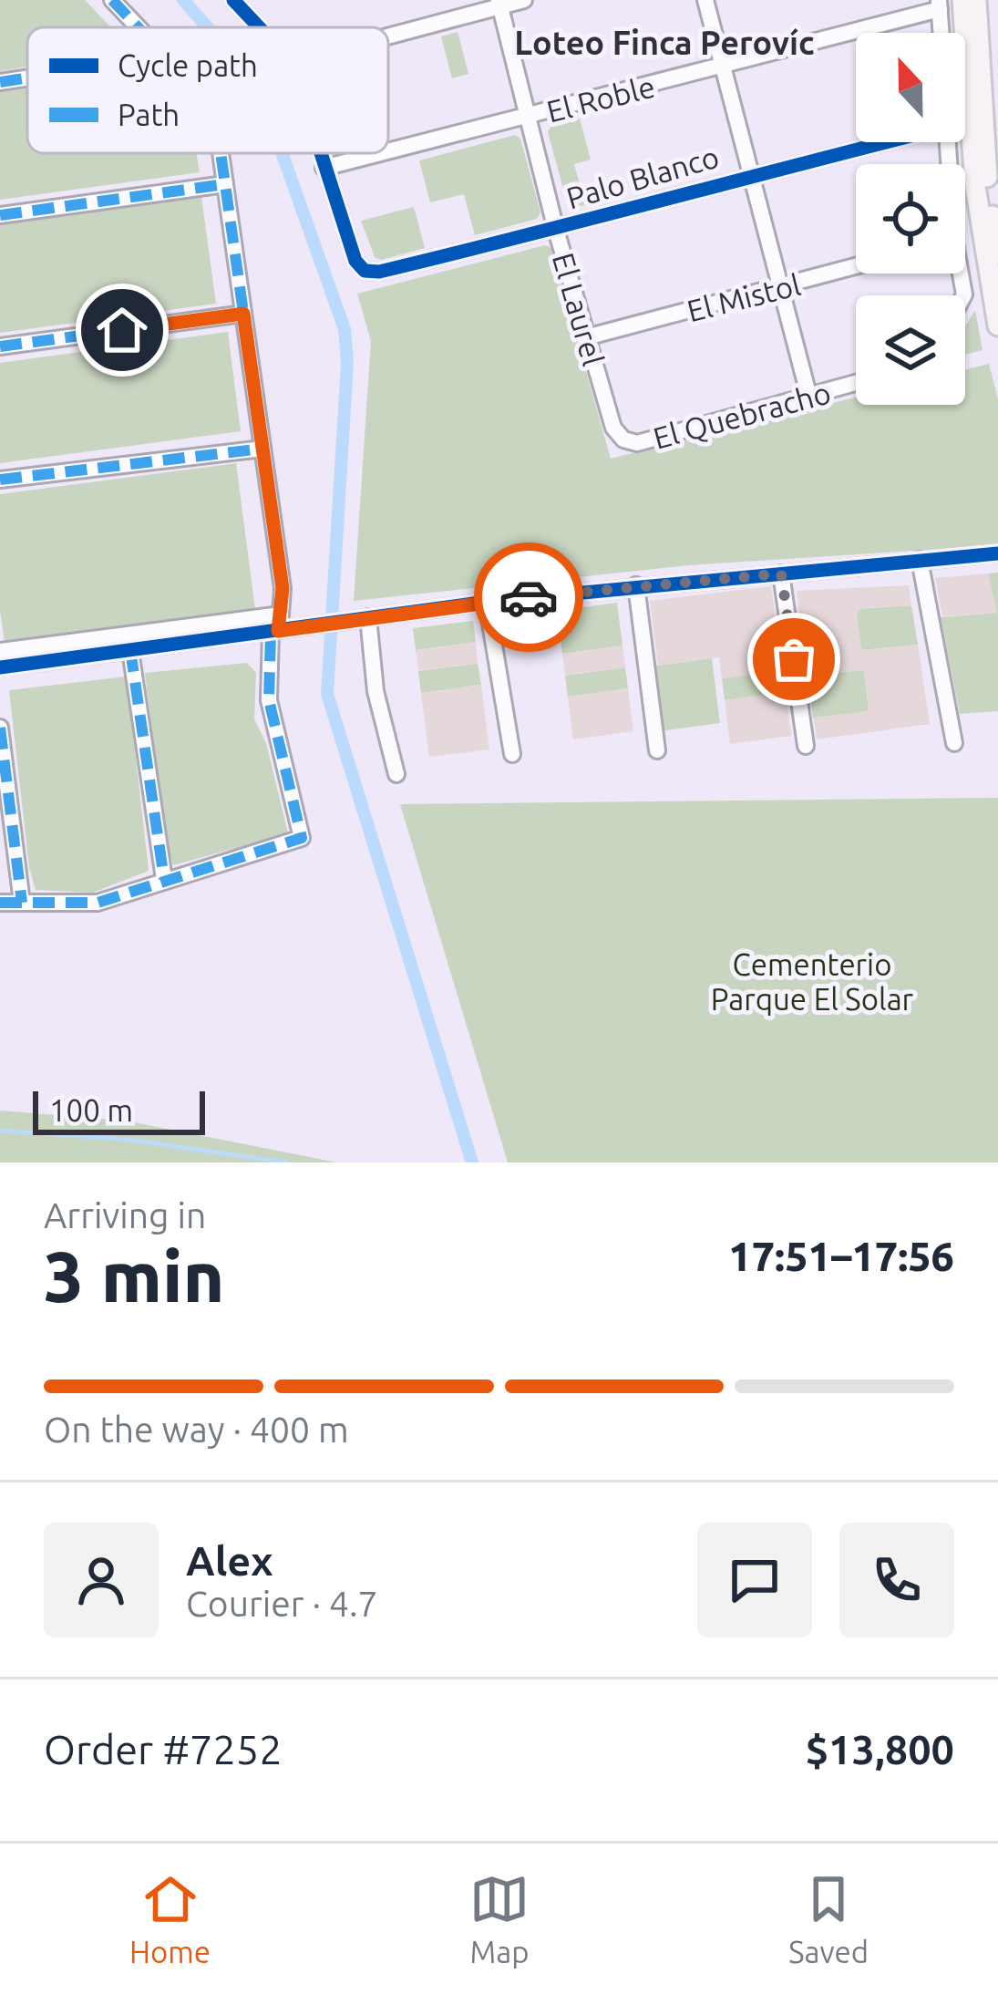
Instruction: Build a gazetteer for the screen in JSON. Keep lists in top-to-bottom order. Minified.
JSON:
{"streets":{"street":["El Roble","Palo Blanco","El Mistol","El Laurel","El Quebracho"]},"crossings":[["El Roble","Palo Blanco"],["El Roble","El Laurel"],["Palo Blanco","El Laurel"],["El Mistol","El Laurel"],["El Laurel","El Quebracho"]],"districts":["Loteo Finca Perovíc"],"parks":["Cementerio Parque El Solar"],"legend":["Cycle path","Path"],"scale_bar":"100 m","north":"top","page":{"scale":"100 m","heading":["3 min","Arriving in","17:51–17:56"],"panel":["Alex","Courier · 4.7","Order #7252","$13,800"],"bar":"On the way · 400 m","tabs":["Home","Map","Saved"]}}
